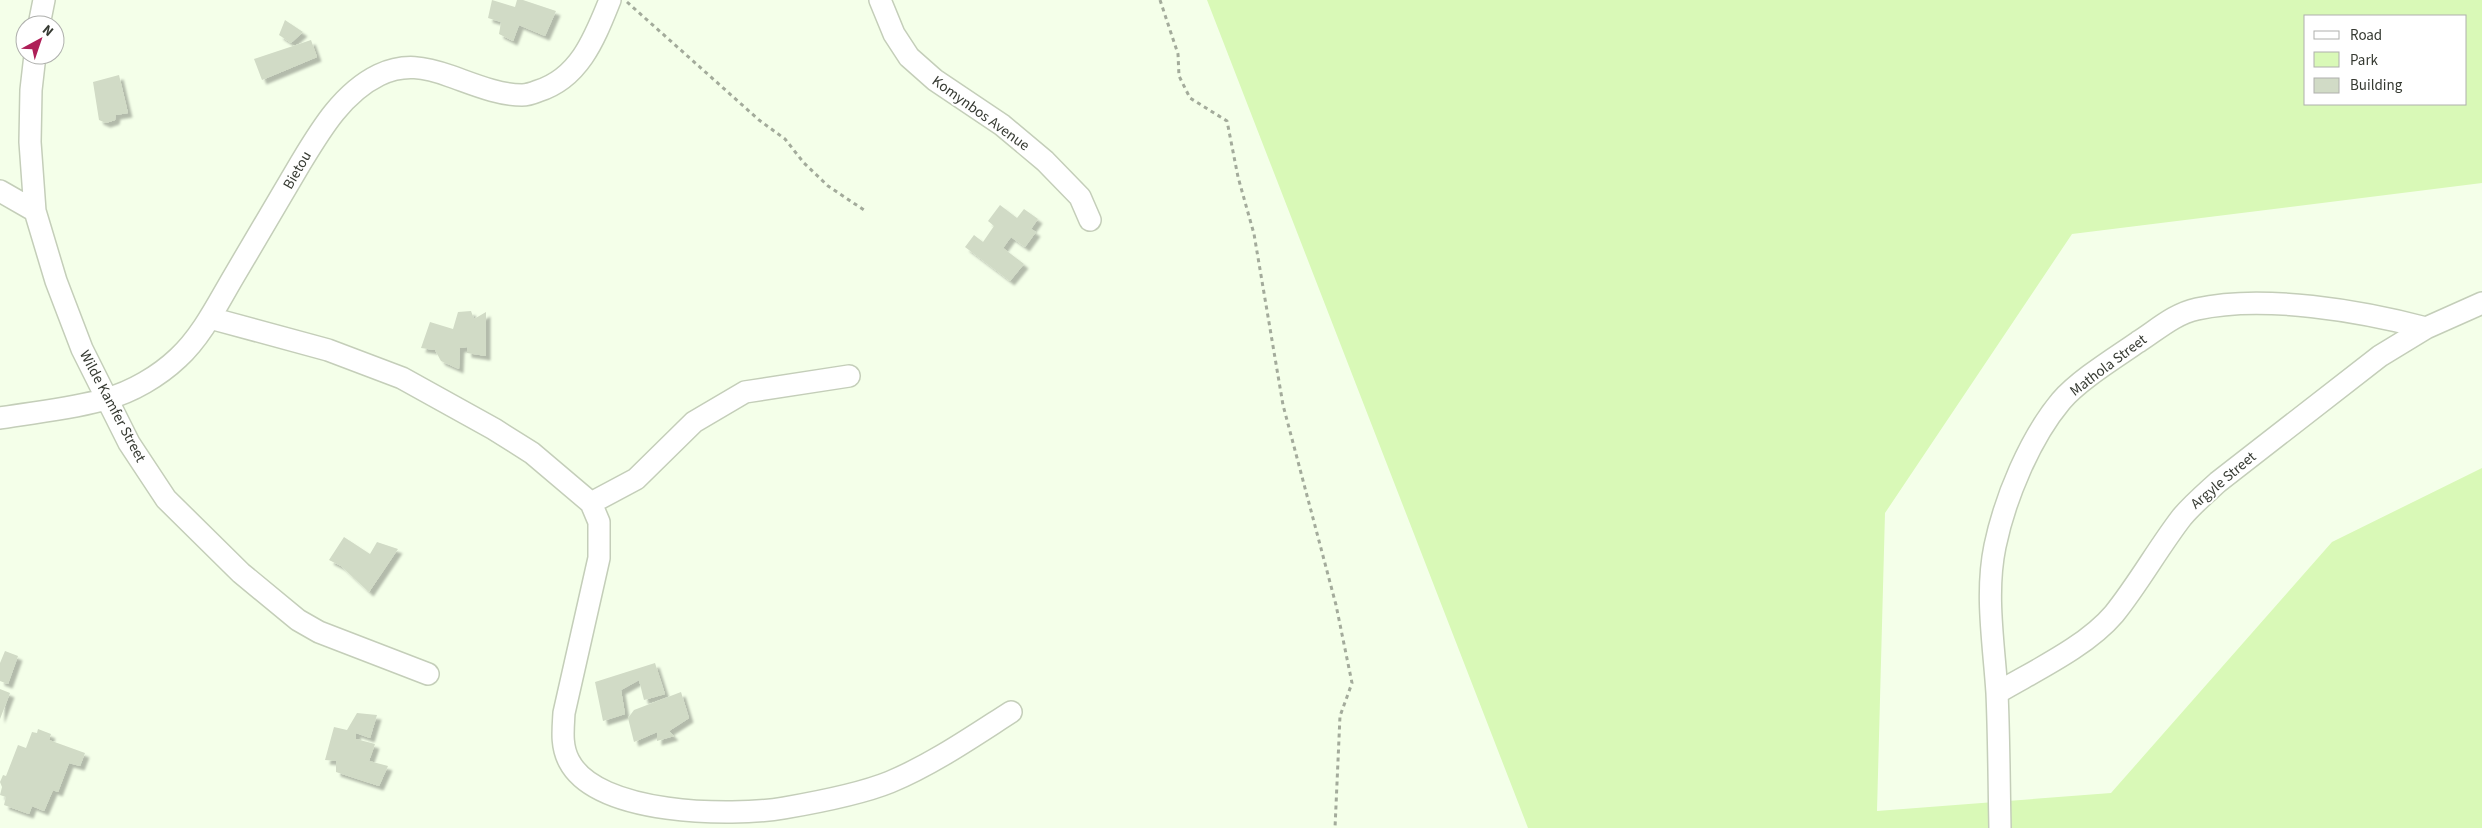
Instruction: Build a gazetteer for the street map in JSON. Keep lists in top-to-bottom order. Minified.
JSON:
{"streets":{"street":["Komynbos Avenue","Bietou","Mathola Street","Wilde Kamfer Street","Argyle Street"]},"crossings":[["Bietou","Wilde Kamfer Street"],["Mathola Street","Argyle Street"]],"legend":["Road","Park","Building"],"north":"top right"}
